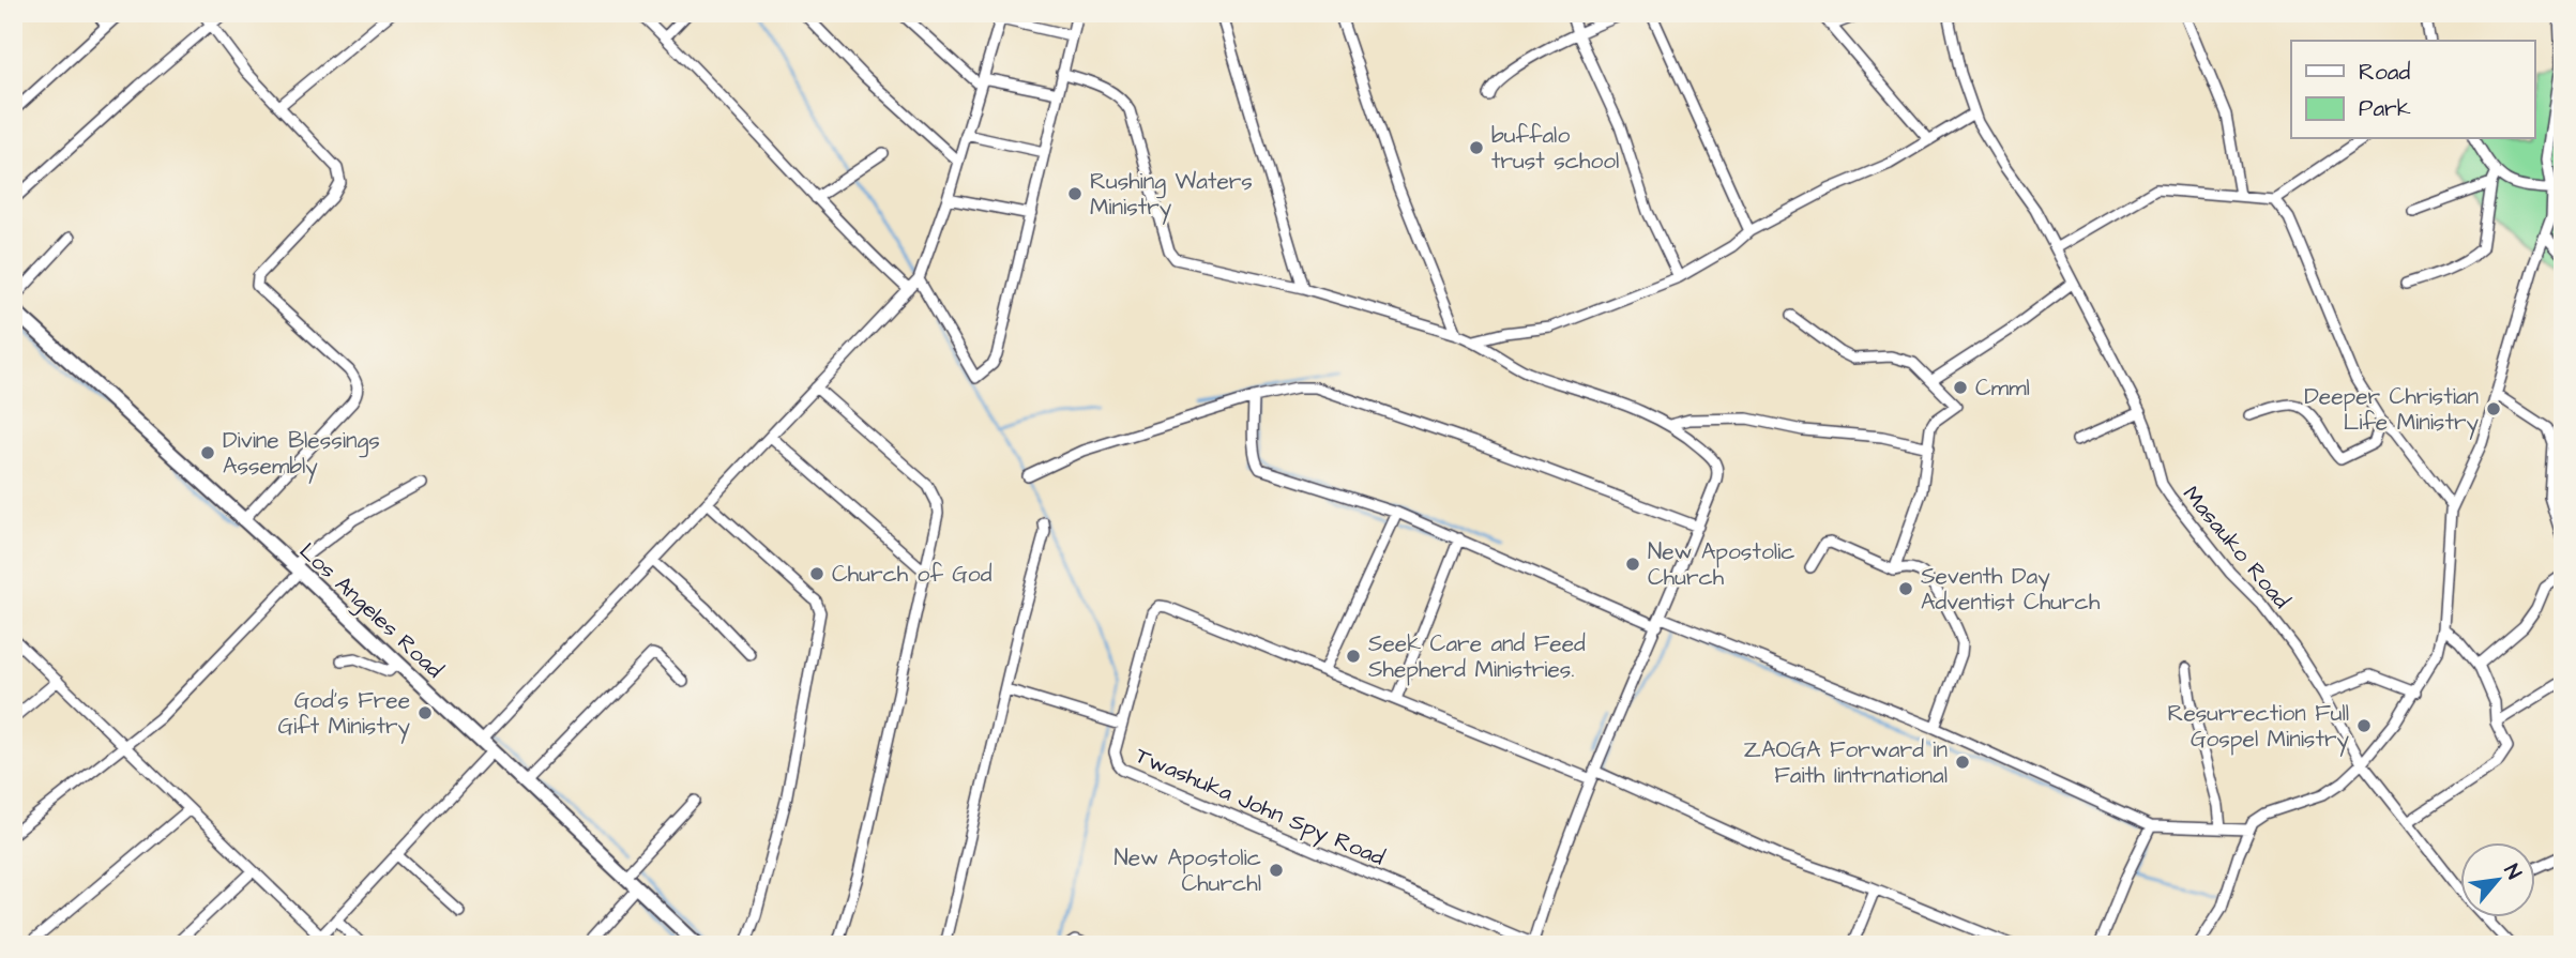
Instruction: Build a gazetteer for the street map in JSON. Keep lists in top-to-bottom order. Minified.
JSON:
{"streets":{"main road":["Los Angeles Road"],"street":["Masauko Road","Twashuka John Spy Road"]},"places":["buffalo trust school","Rushing Waters Ministry","Cmml","Deeper Christian Life Ministry","Divine Blessings Assembly","New Apostolic Church","Church of God","Seventh Day Adventist Church","Seek Care and Feed Shepherd Ministries.","God's Free Gift Ministry","Resurrection Full Gospel Ministry","ZAOGA Forward in Faith Iintrnational","New Apostolic Churchl"],"legend":["Road","Park"],"north":"top right"}
